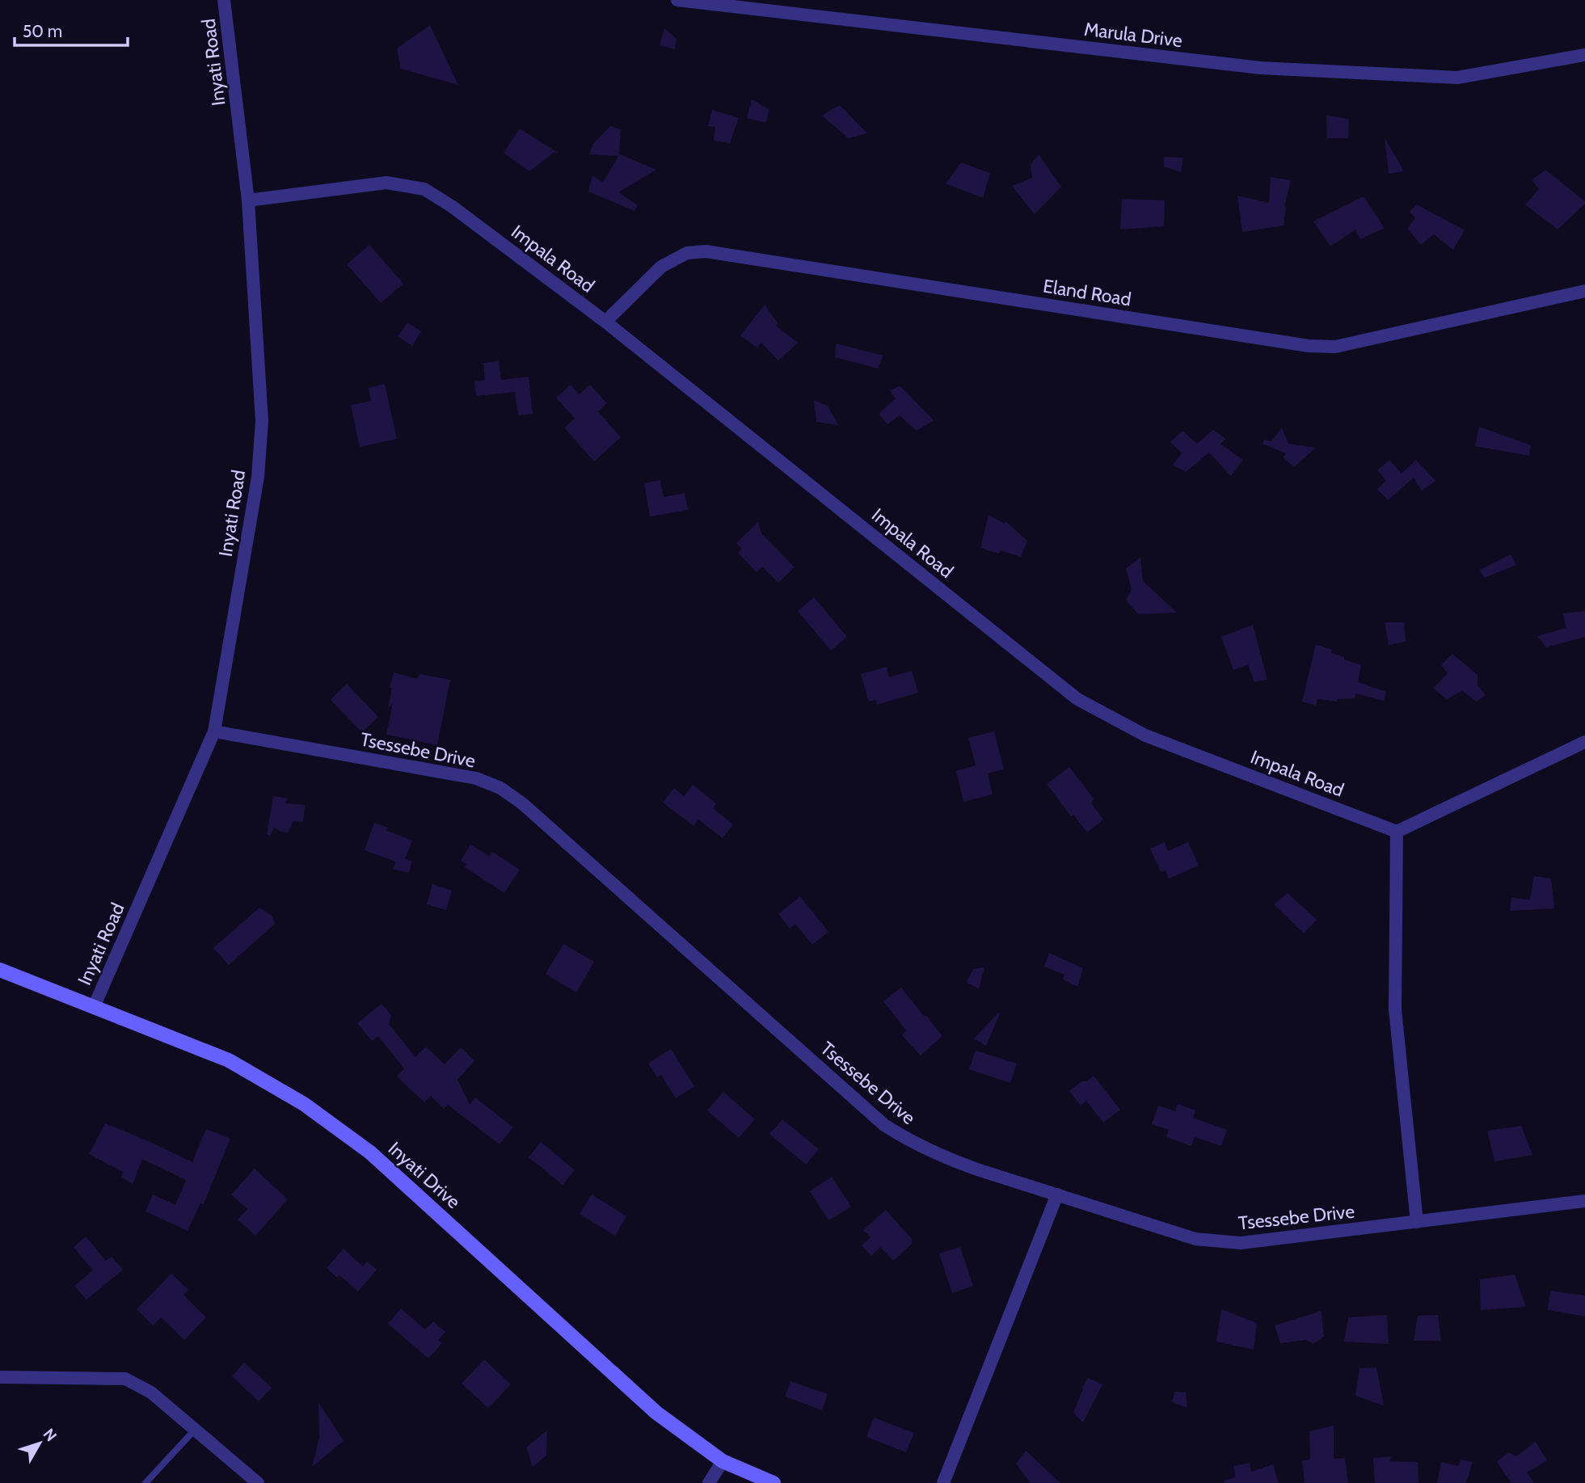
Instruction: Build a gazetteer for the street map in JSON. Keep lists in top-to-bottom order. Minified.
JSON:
{"streets":{"street":["Marula Drive","Inyati Road","Impala Road","Eland Road","Tsessebe Drive","Inyati Drive"]},"crossings":[["Inyati Road","Impala Road"],["Inyati Road","Tsessebe Drive"],["Inyati Road","Inyati Drive"],["Impala Road","Eland Road"]],"scale_bar":"50 m","north":"top right"}
